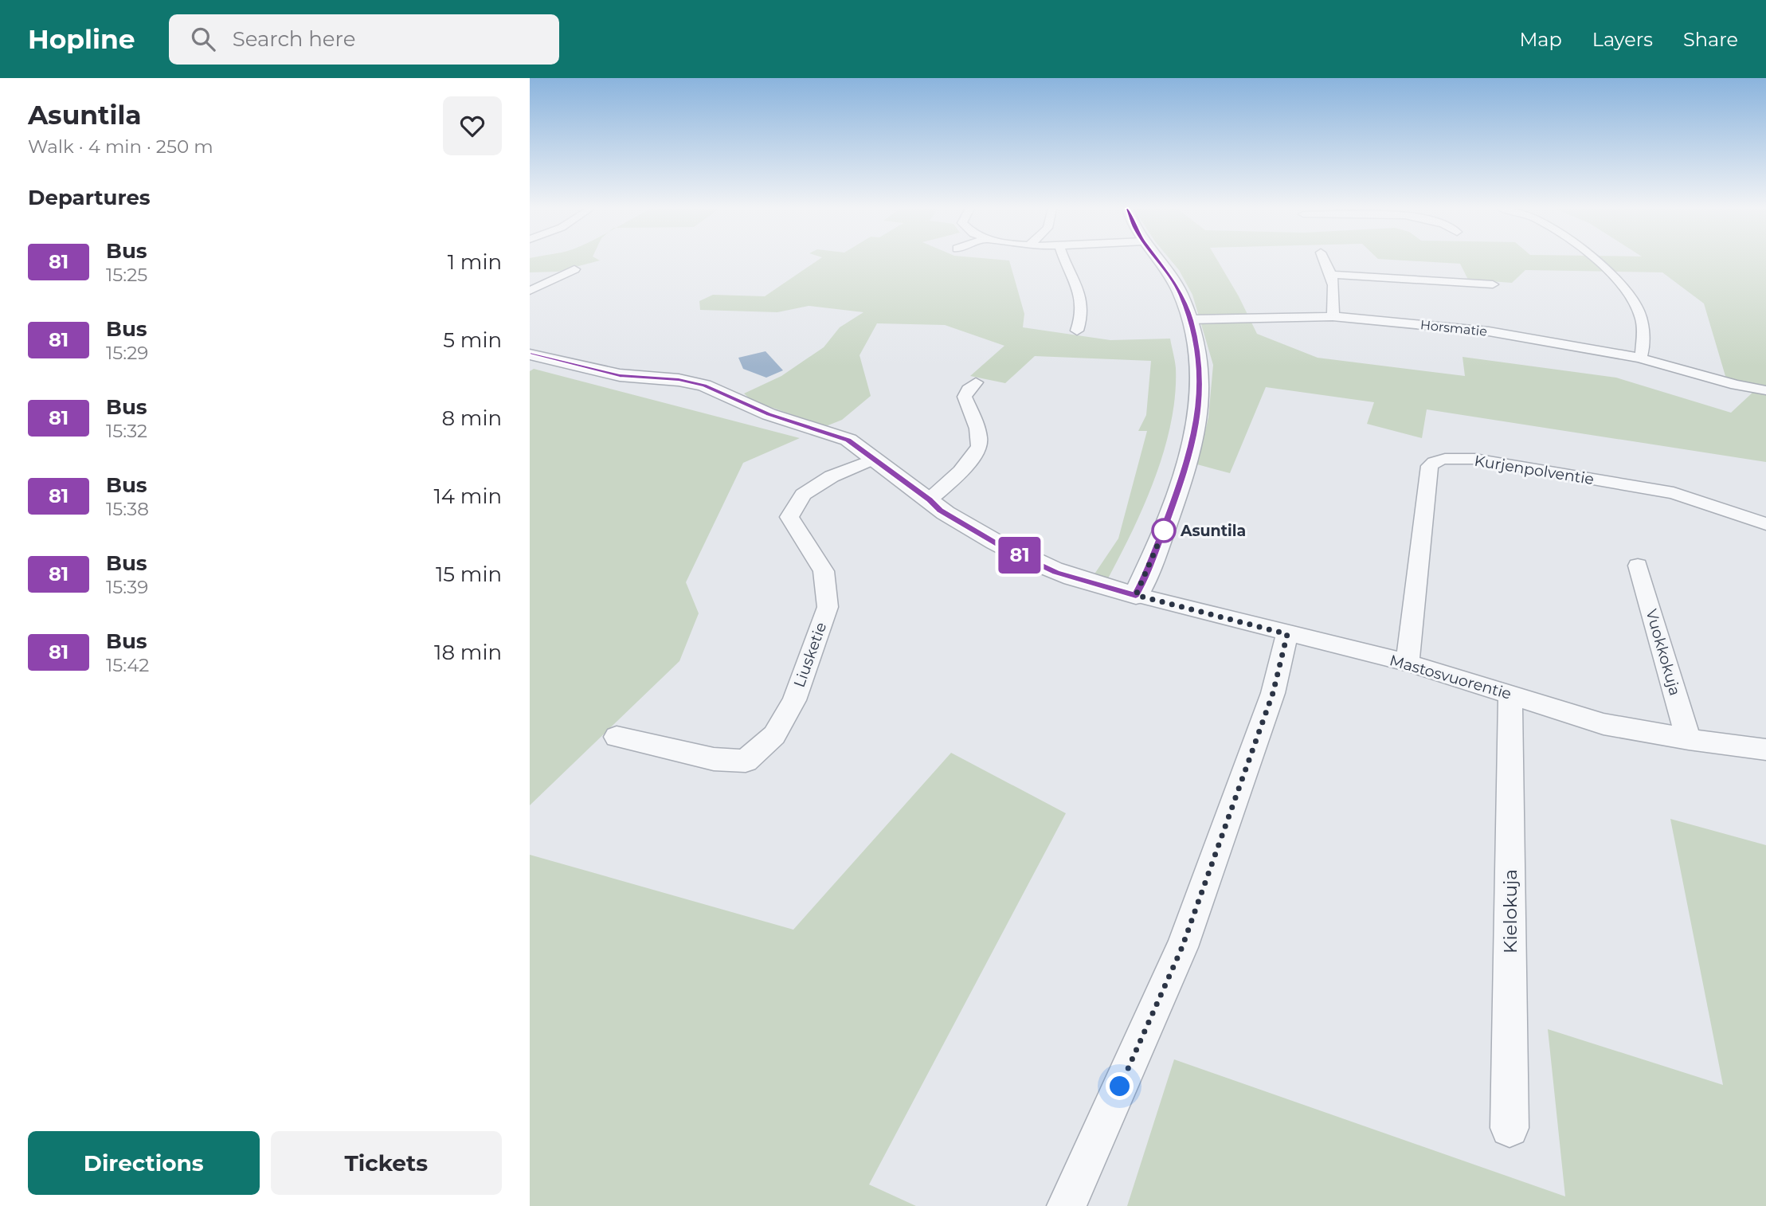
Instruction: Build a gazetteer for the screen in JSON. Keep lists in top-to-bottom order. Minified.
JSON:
{"streets":{"street":["Horsmatie","Kurjenpolventie","Vuokkokuja","Liusketie","Mastosvuorentie","Kielokuja"]},"crossings":[["Kurjenpolventie","Mastosvuorentie"],["Vuokkokuja","Mastosvuorentie"],["Mastosvuorentie","Kielokuja"]],"places":["Asuntila"],"lines":["bus line 81"],"page":{"header":"Hopline","search":"Search here","nav":["Map","Layers","Share"],"heading":[["Asuntila","Walk · 4 min · 250 m"],"Departures"],"on_map":"81","list":[{"mark":"81","name":"Bus","note":"15:25","value":"1 min"},{"mark":"81","name":"Bus","note":"15:29","value":"5 min"},{"mark":"81","name":"Bus","note":"15:32","value":"8 min"},{"mark":"81","name":"Bus","note":"15:38","value":"14 min"},{"mark":"81","name":"Bus","note":"15:39","value":"15 min"},{"mark":"81","name":"Bus","note":"15:42","value":"18 min"}],"buttons":["Directions","Tickets"]}}
